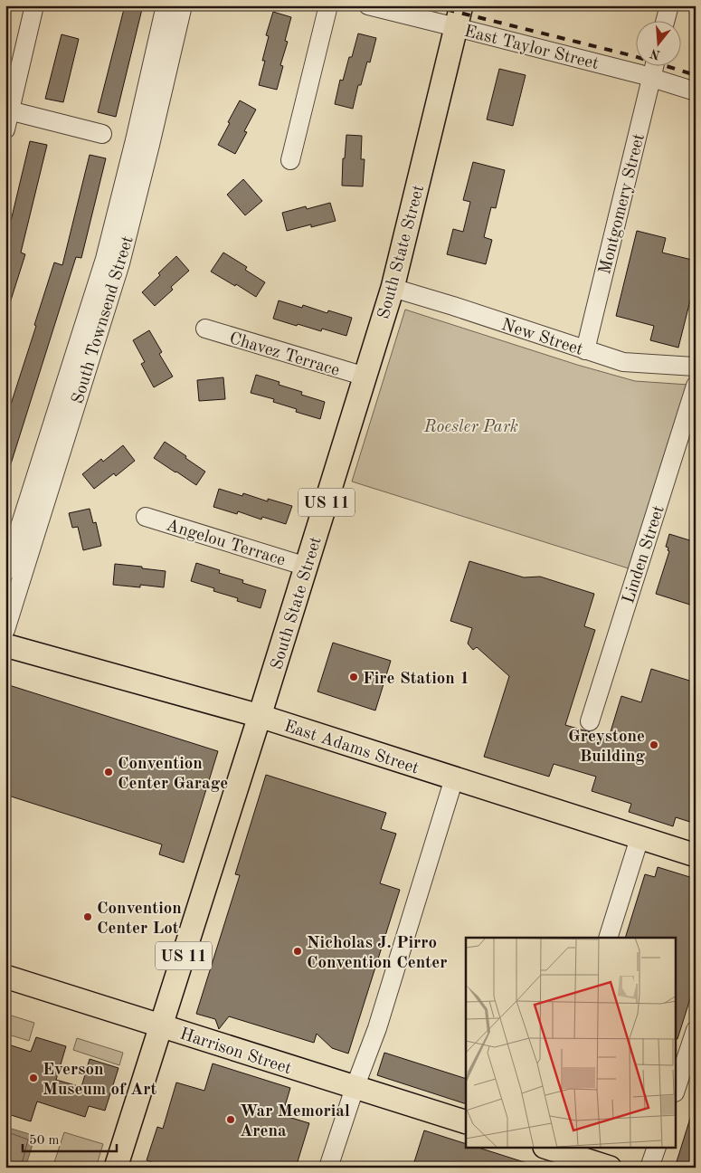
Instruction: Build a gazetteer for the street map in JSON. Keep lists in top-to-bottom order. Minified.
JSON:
{"streets":{"main road":["South State Street","US 11","East Adams Street","Harrison Street"],"street":["East Taylor Street","Montgomery Street","South Townsend Street","New Street","Chavez Terrace","Angelou Terrace","Linden Street"]},"crossings":[["East Taylor Street","Montgomery Street"],["East Taylor Street","South State Street"],["Montgomery Street","New Street"],["South State Street","New Street"],["South State Street","Chavez Terrace"],["South State Street","Angelou Terrace"],["South State Street","East Adams Street"],["South State Street","Harrison Street"]],"parks":["Roesler Park"],"places":["Fire Station 1","Greystone Building","Convention Center Garage","Convention Center Lot","Nicholas J. Pirro Convention Center","Everson Museum of Art","War Memorial Arena"],"scale_bar":"50 m","north":"bottom"}
